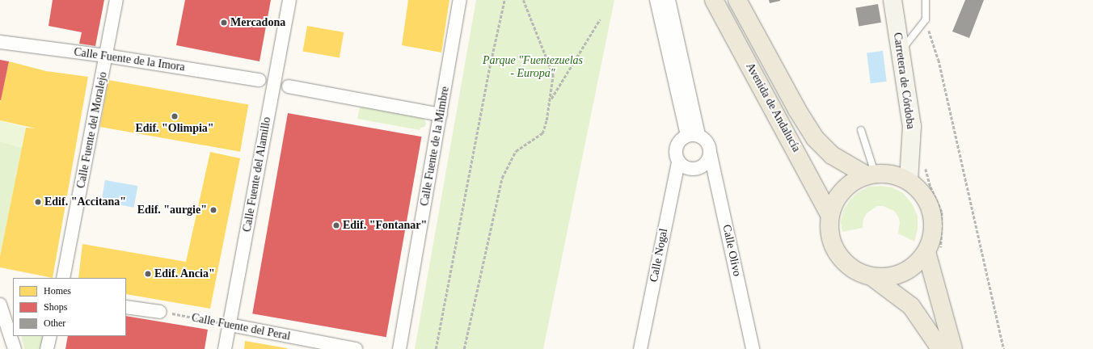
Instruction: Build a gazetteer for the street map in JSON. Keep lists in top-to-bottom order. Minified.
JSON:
{"streets":{"main road":["Carretera de Córdoba","Avenida de Andalucía"],"street":["Calle Fuente de la Imora","Calle Fuente del Moralejo","Calle Fuente de la Mimbre","Calle Fuente del Alamillo","Calle Olivo","Calle Nogal","Calle Fuente del Peral"]},"crossings":[["Calle Fuente de la Imora","Calle Fuente del Moralejo"],["Carretera de Córdoba","Avenida de Andalucía"],["Calle Fuente del Alamillo","Calle Fuente del Peral"],["Calle Olivo","Calle Nogal"]],"parks":["Parque \"Fuentezuelas - Europa\""],"places":["Mercadona","Edif. \"Olimpia\"","Edif. \"Accitana\"","Edif. \"aurgie\"","Edif. \"Fontanar\"","Edif. Ancia\""],"legend":["Homes","Shops","Other"]}
